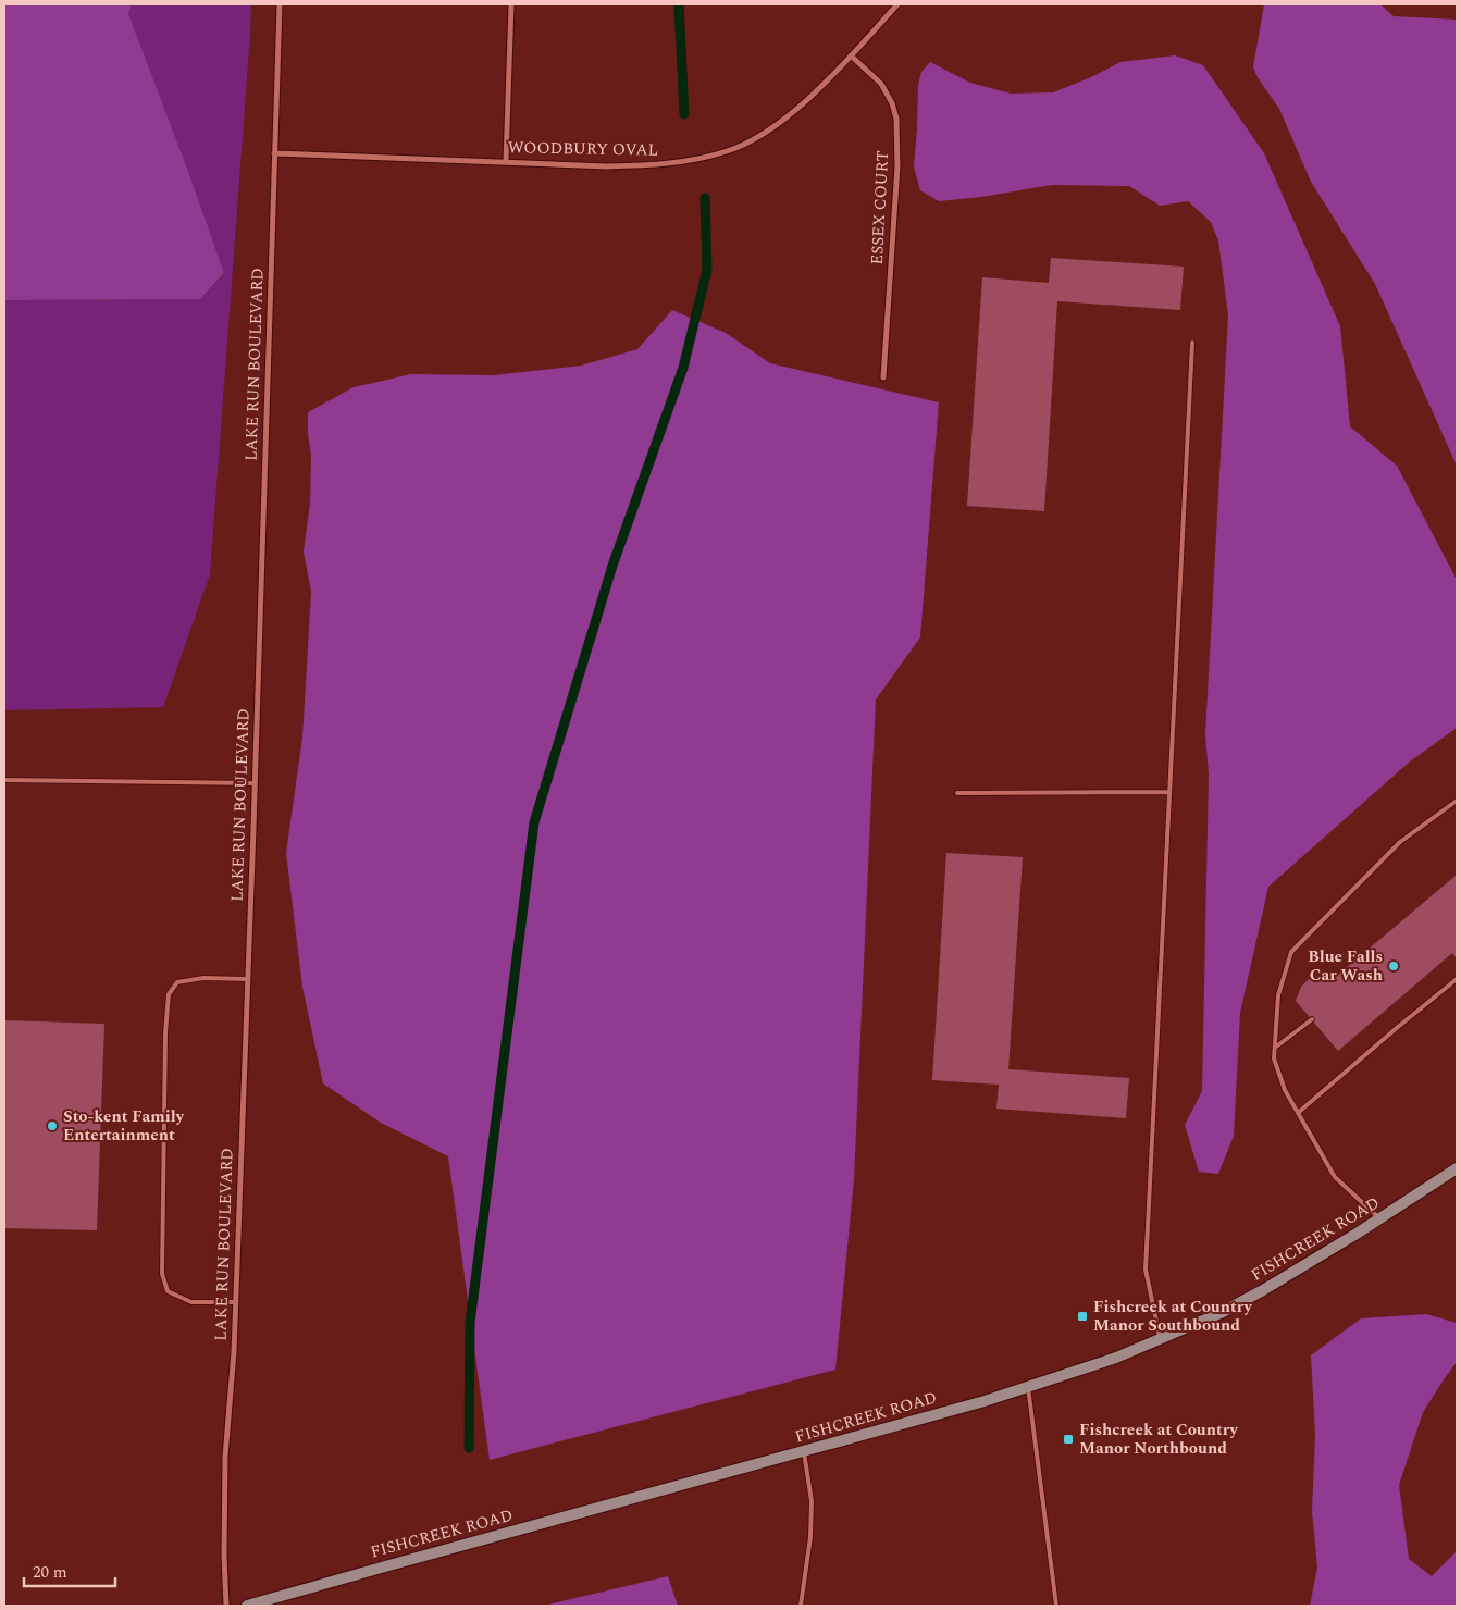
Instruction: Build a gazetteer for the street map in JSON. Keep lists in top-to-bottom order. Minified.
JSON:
{"streets":{"main road":["FISHCREEK ROAD"],"street":["WOODBURY OVAL","ESSEX COURT","LAKE RUN BOULEVARD"]},"crossings":[["WOODBURY OVAL","ESSEX COURT"],["WOODBURY OVAL","LAKE RUN BOULEVARD"]],"places":{"other":["Blue Falls Car Wash","Sto-kent Family Entertainment"],"transit":["Fishcreek at Country Manor Southbound","Fishcreek at Country Manor Northbound"]},"scale_bar":"20 m"}
